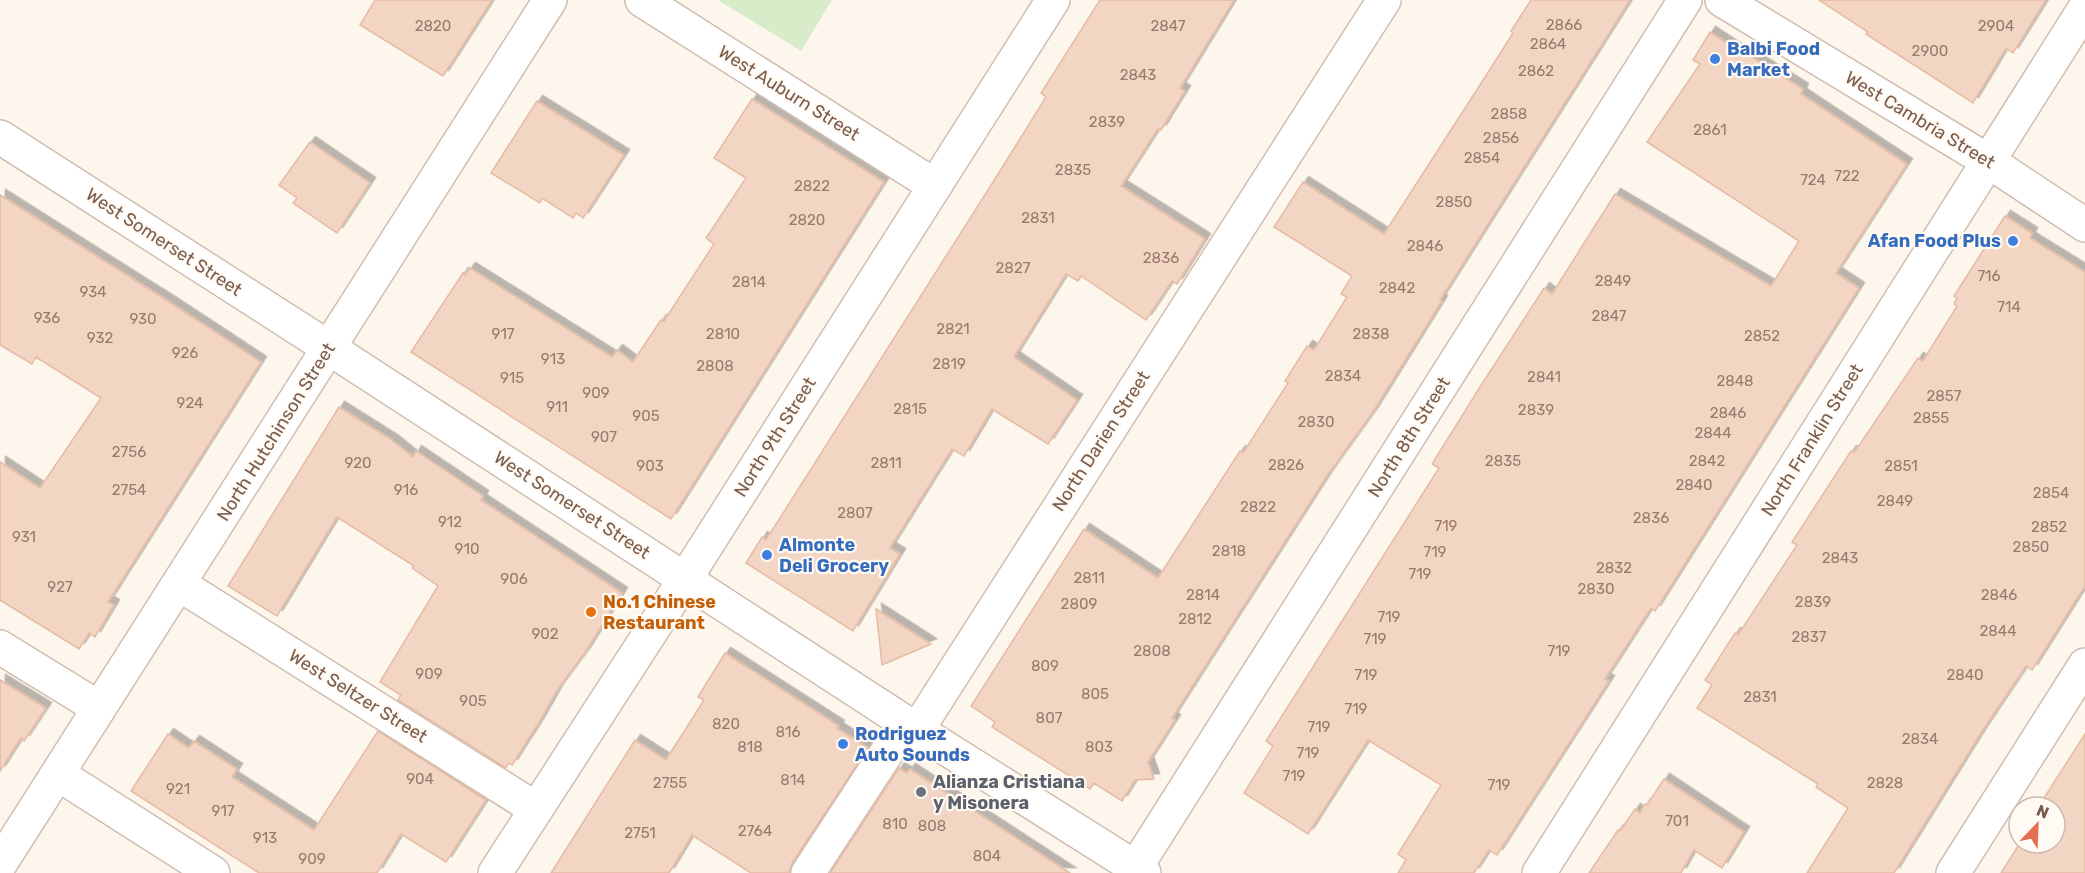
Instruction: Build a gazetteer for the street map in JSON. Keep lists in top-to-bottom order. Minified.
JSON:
{"streets":{"street":["West Auburn Street","West Cambria Street","West Somerset Street","North Hutchinson Street","North 9th Street","North 8th Street","North Franklin Street","North Darien Street","West Seltzer Street"]},"crossings":[["West Auburn Street","North 9th Street"],["West Cambria Street","North Franklin Street"],["West Somerset Street","North Hutchinson Street"],["West Somerset Street","North 9th Street"],["West Somerset Street","North 8th Street"],["West Somerset Street","North Darien Street"],["North Hutchinson Street","West Seltzer Street"],["North 9th Street","West Seltzer Street"]],"places":["Balbi Food Market","Afan Food Plus","Almonte Deli Grocery","No.1 Chinese Restaurant","Rodriguez Auto Sounds","Alianza Cristiana y Misonera"],"house_numbers":["2866","2820","2847","2904","2864","2900","2862","2843","2858","2839","2861","2856","2854","2835","722","724","2822","2850","2831","2820","2846","2836","2827","716","2849","2814","2842","934","714","2847","936","930","2821","917","2810","2838","2852","932","926","913","2819","2808","2834","2841","915","2848","909","2857","924","911","2815","2839","2846","905","2855","2830","2844","907","2756","2835","2842","920","2811","2826","903","2851","2840","2754","916","2854","2849","2822","2807","2836","912","719","2852","931","2850","910","2818","719","2843","2832","719","2811","906","927","2830","2814","2846","2839","2809","719","2812","2844","902","2837","719","2808","719","809","909","719","2840","805","2831","905","719","807","820","719","816","2834","818","803","719","719","904","814","2755","2828","719","921","917","701","810","808","2764","2751","913","804","909"],"north":"top right"}
